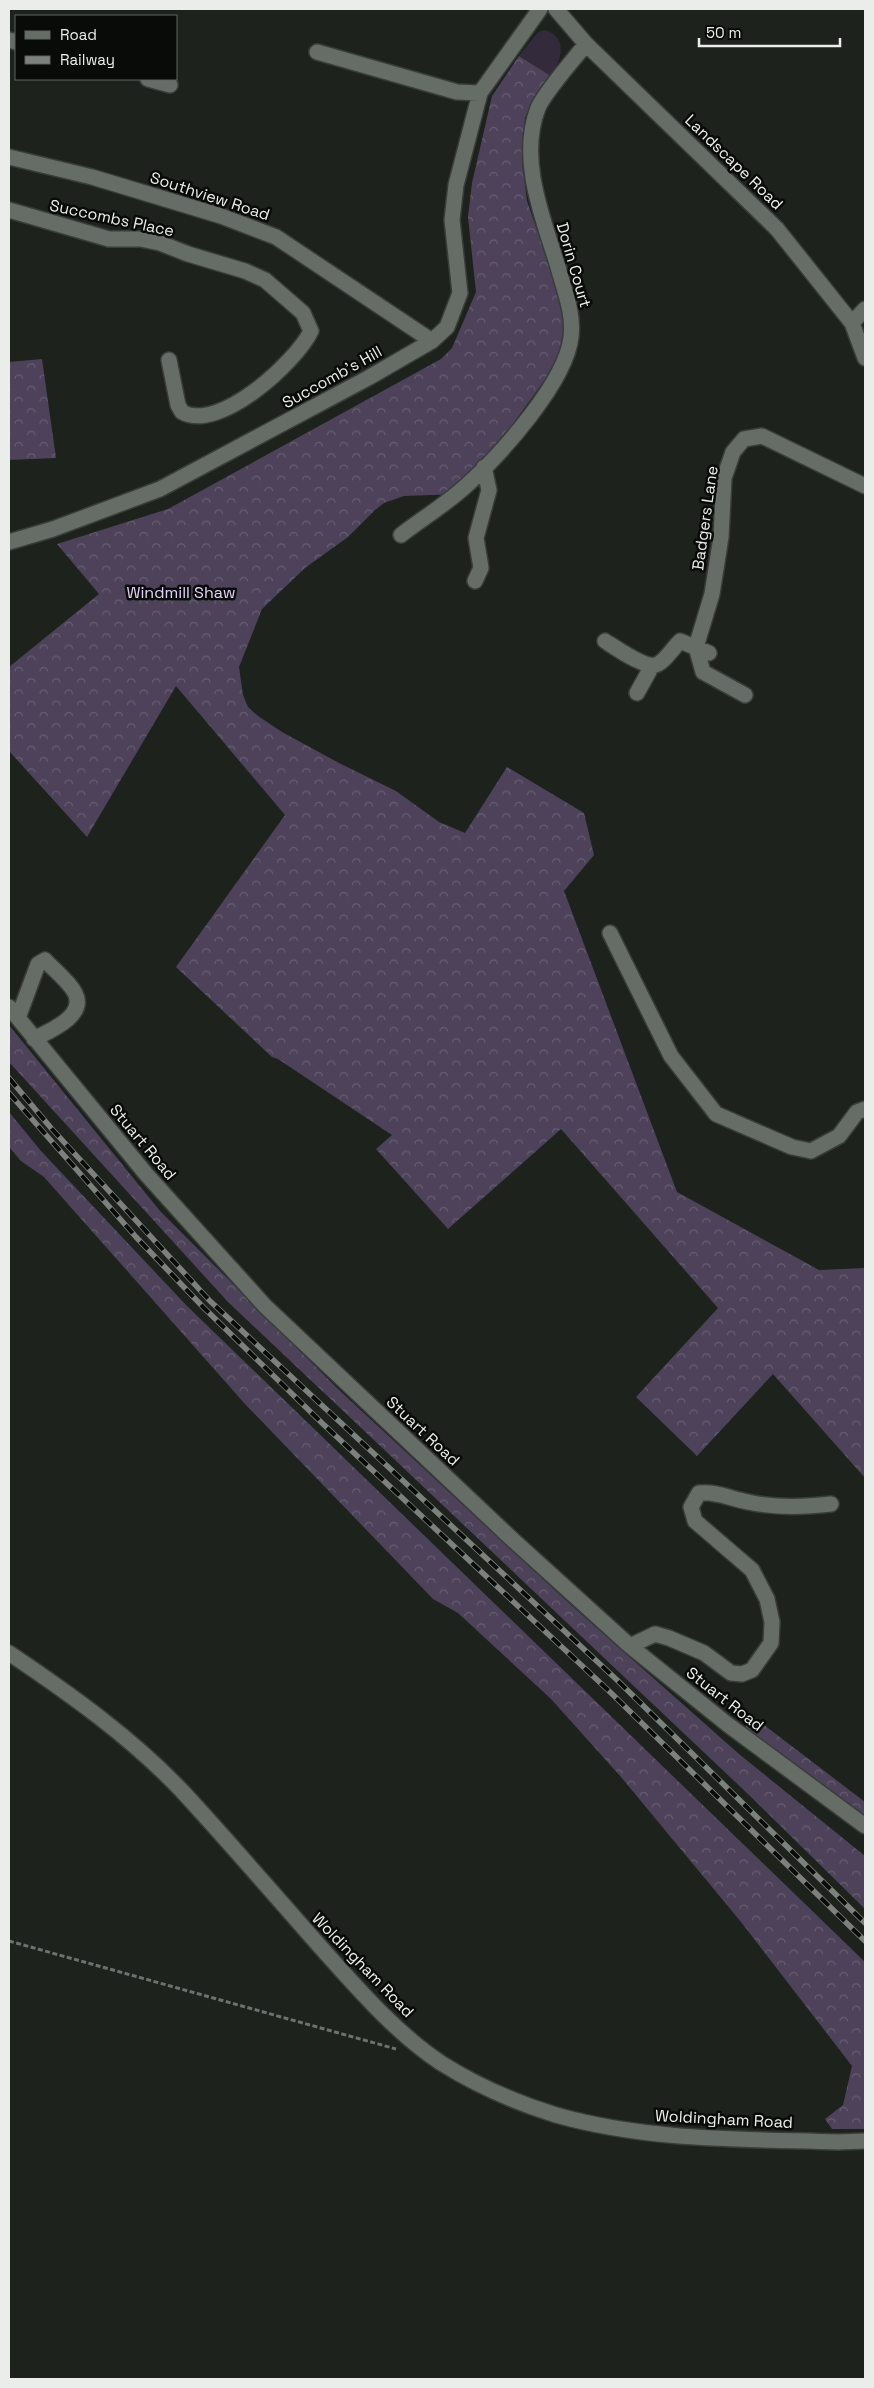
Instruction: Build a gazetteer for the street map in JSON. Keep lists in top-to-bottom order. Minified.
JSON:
{"streets":{"street":["Landscape Road","Southview Road","Succombs Place","Dorin Court","Succomb's Hill","Badgers Lane","Stuart Road","Woldingham Road"]},"crossings":[["Landscape Road","Dorin Court"],["Southview Road","Succomb's Hill"]],"parks":["Windmill Shaw"],"legend":["Road","Railway"],"scale_bar":"50 m"}
